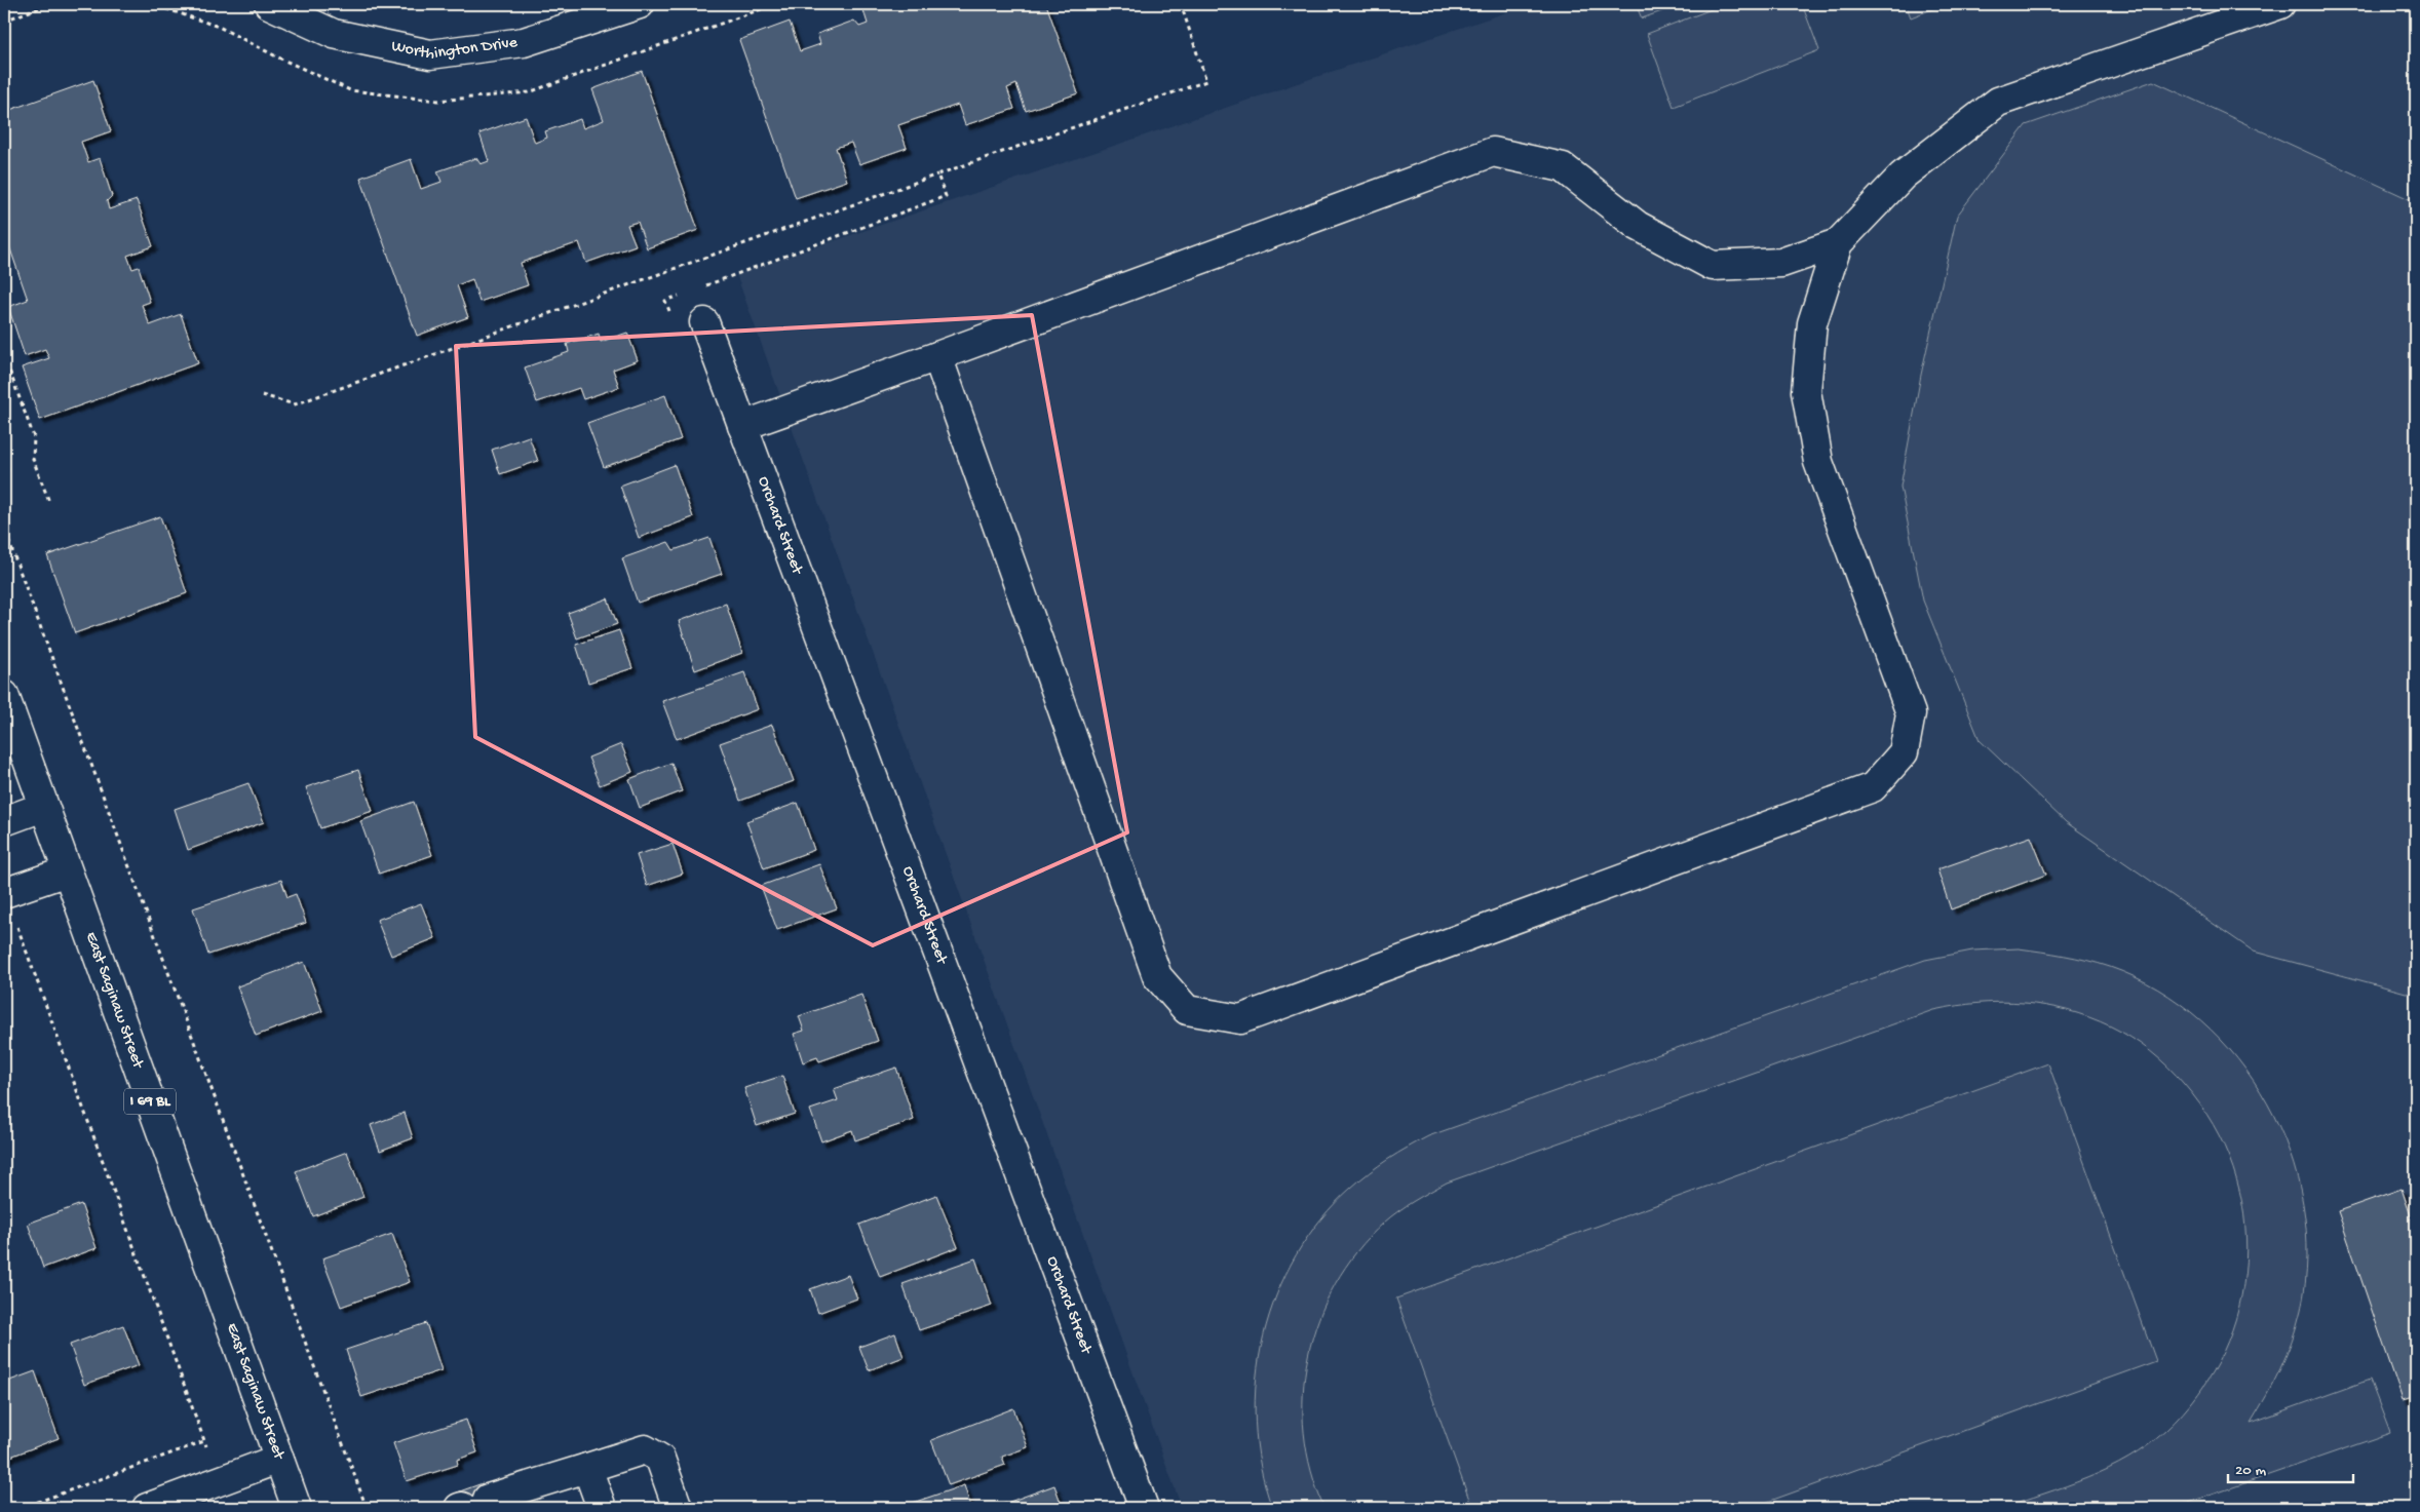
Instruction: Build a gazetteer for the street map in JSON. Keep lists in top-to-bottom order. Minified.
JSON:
{"streets":{"street":["Worthington Drive","Orchard Street","East Saginaw Street","I 69 BL"]},"scale_bar":"20 m"}
